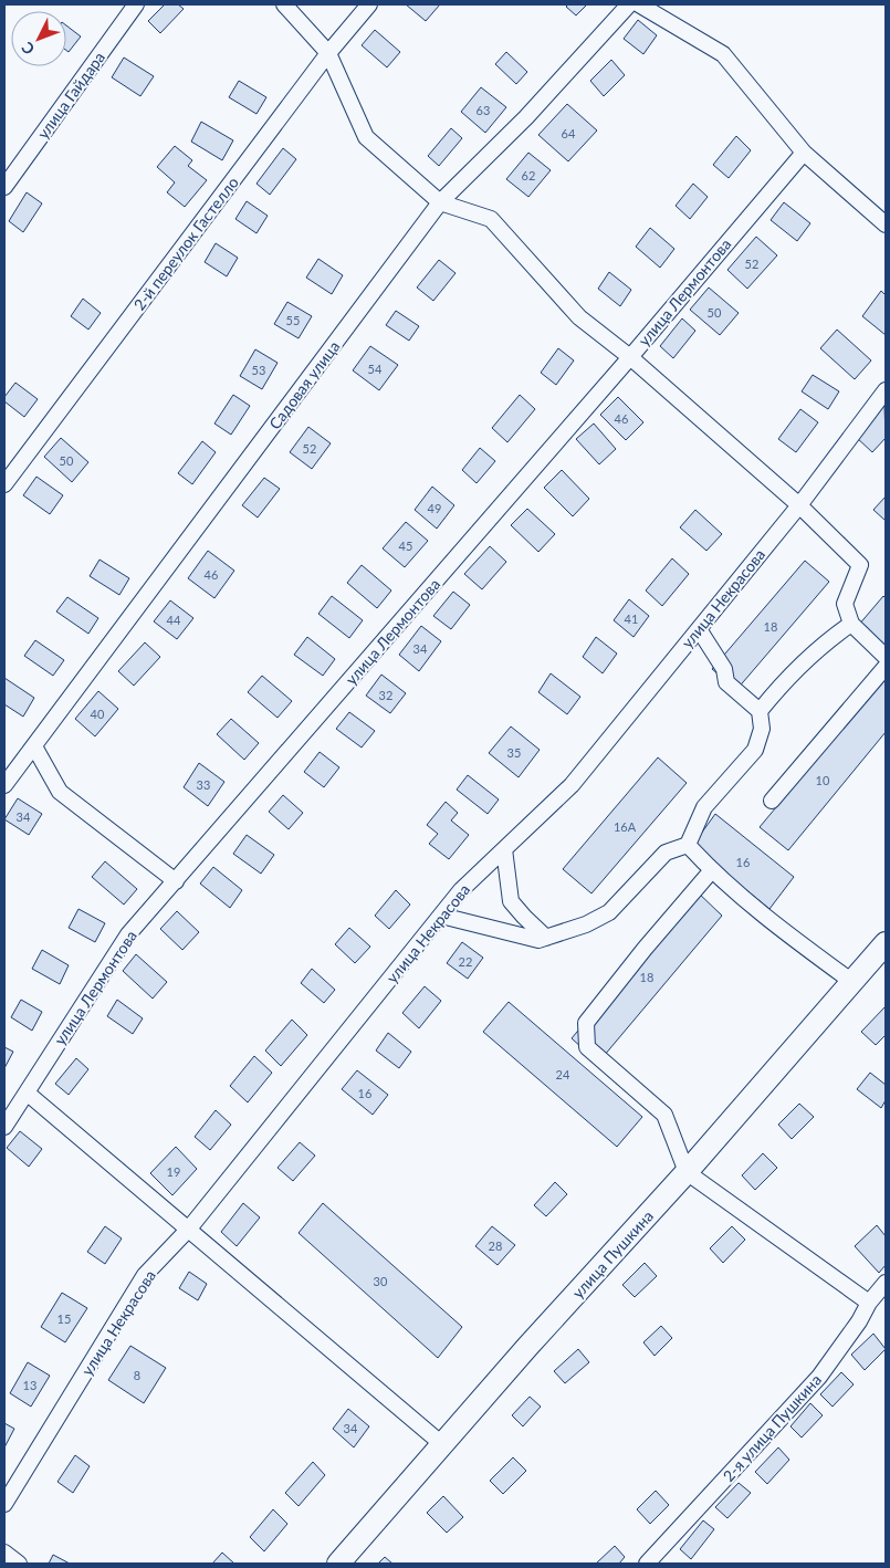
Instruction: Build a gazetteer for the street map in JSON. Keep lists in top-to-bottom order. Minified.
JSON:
{"streets":{"main road":["улица Пушкина"],"street":["улица Гайдара","2-й переулок Гастелло","улица Лермонтова","Садовая улица","улица Некрасова","2-я улица Пушкина"]},"house_numbers":["63","64","62","52","50","55","54","53","46","52","50","49","45","46","41","44","18","34","32","40","35","10","33","34","16А","16","22","18","24","16","19","28","30","15","8","13","34"],"north":"bottom left"}
